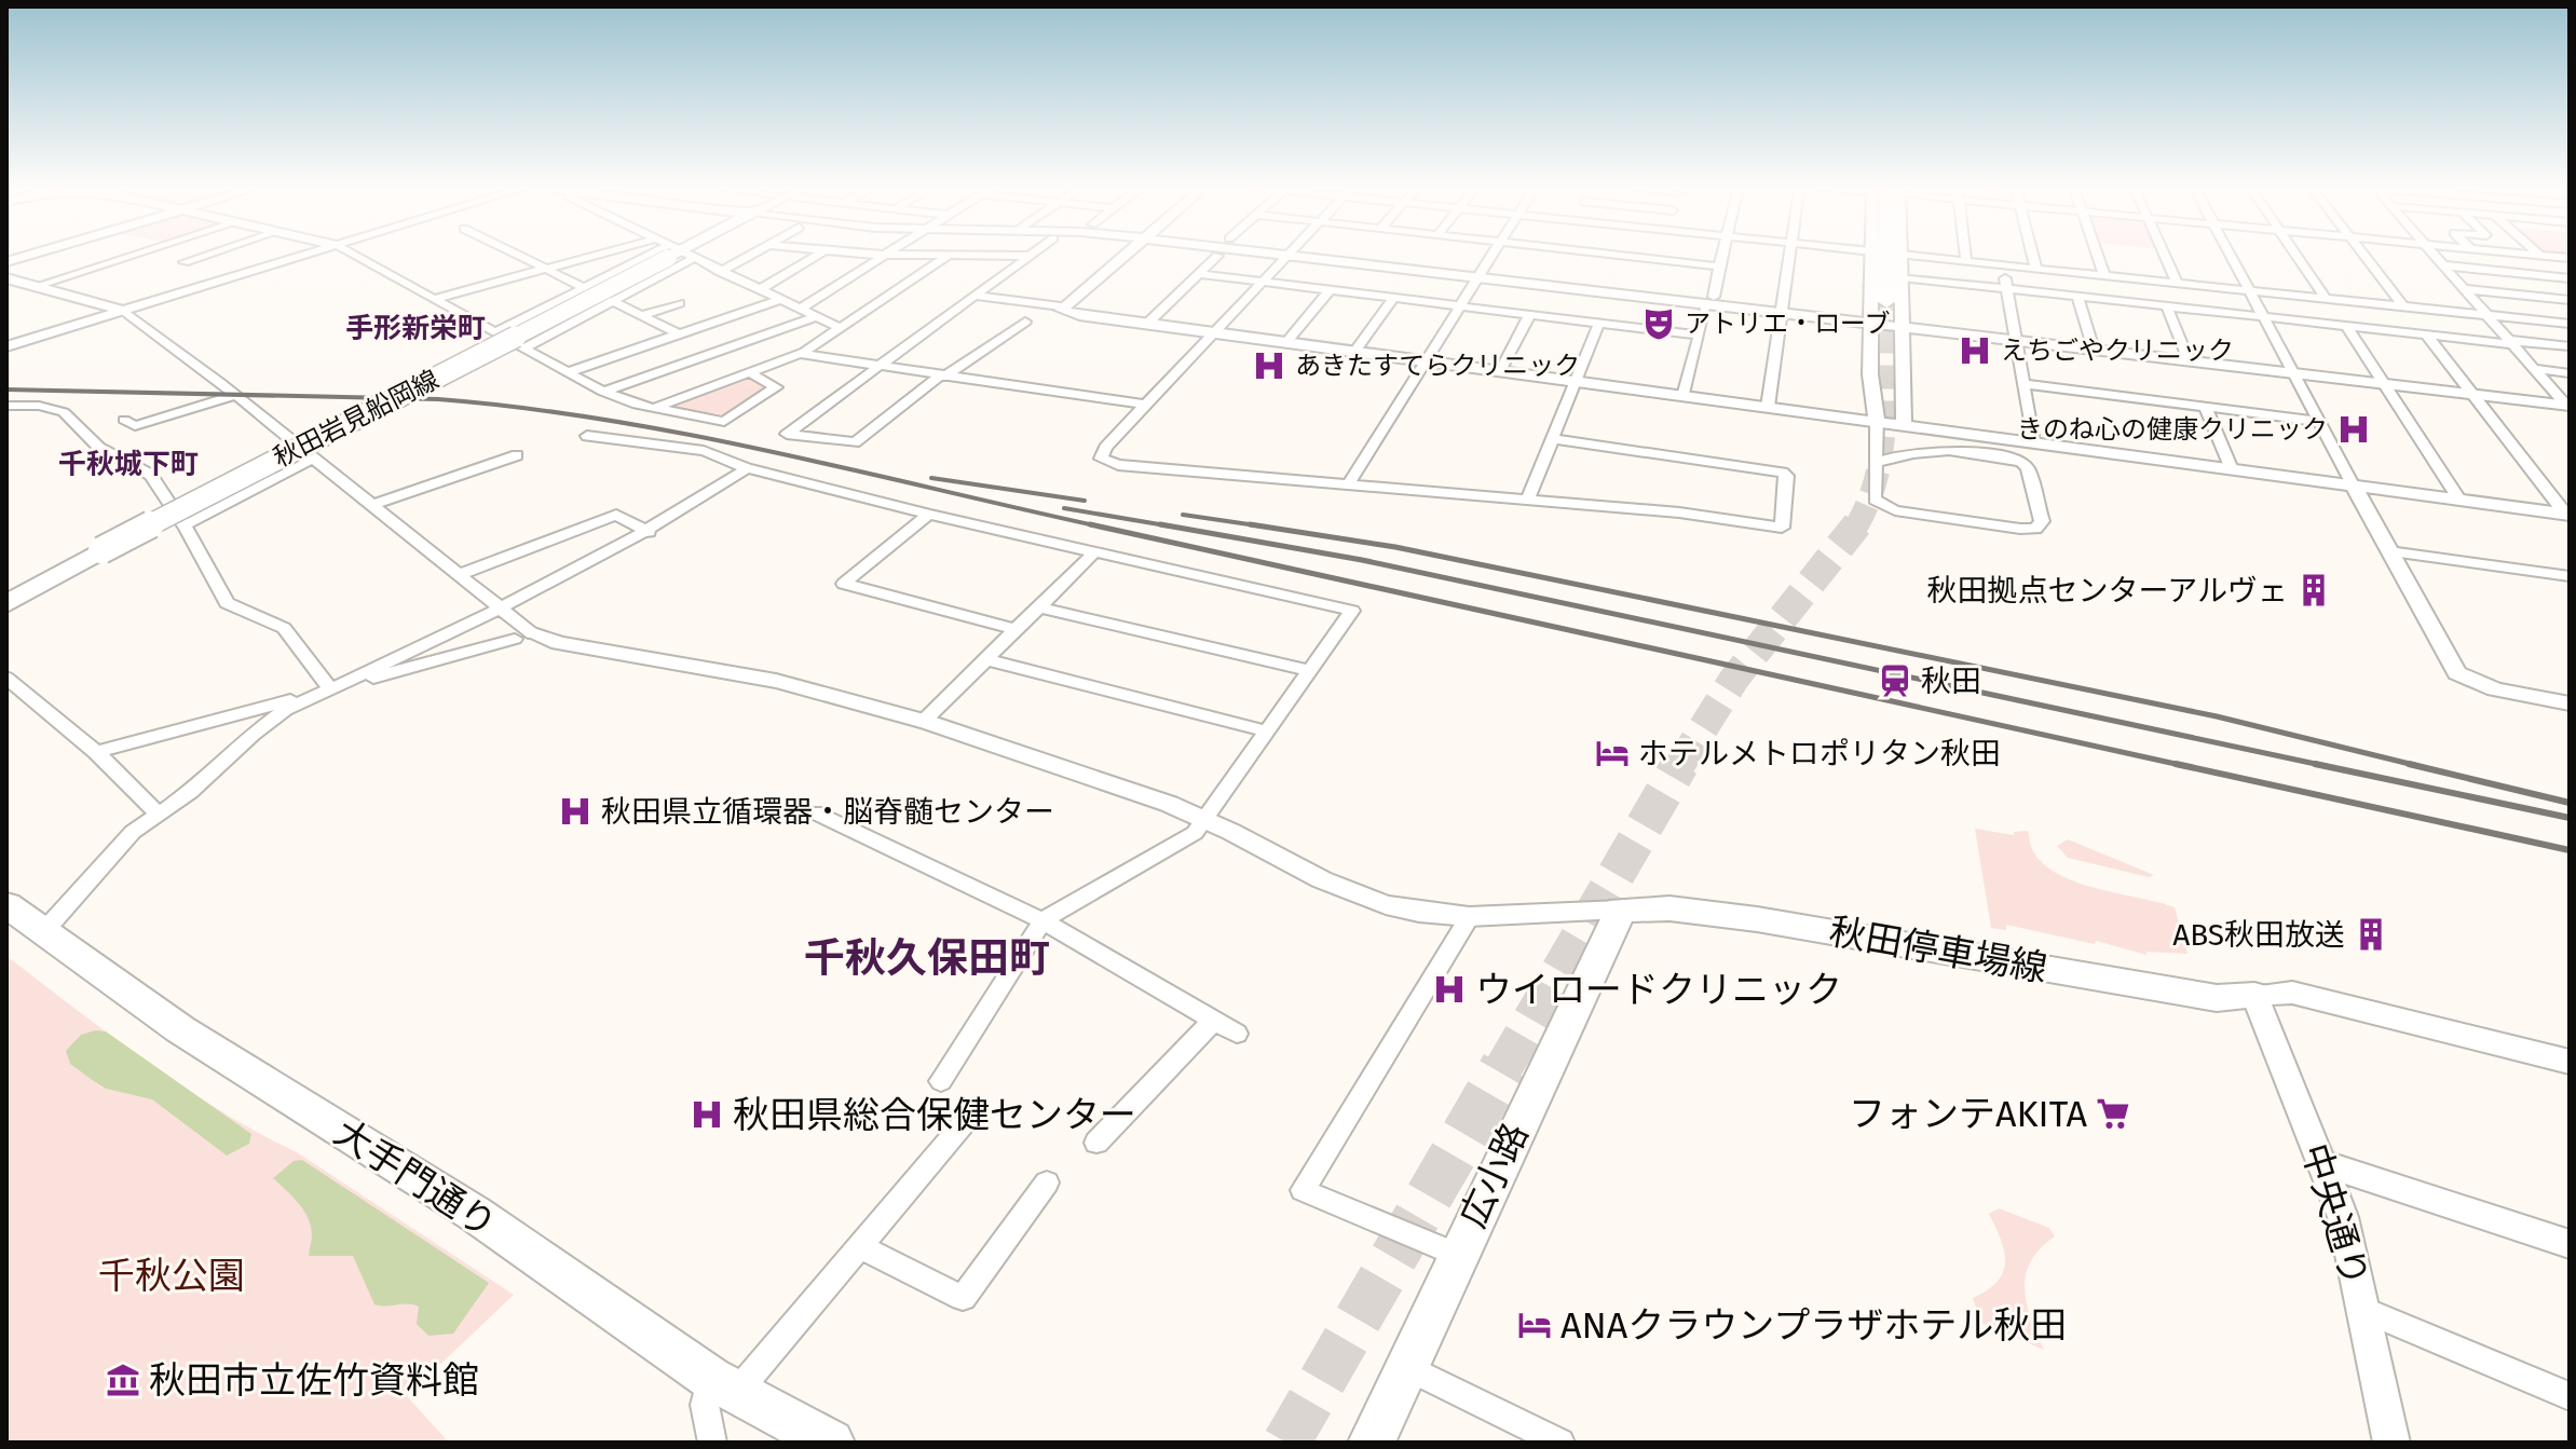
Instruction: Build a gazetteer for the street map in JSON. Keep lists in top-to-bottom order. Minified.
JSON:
{"streets":{"main road":["秋田岩見船岡線","秋田停車場線","広小路","大手門通り"],"street":["中央通り"]},"crossings":[["秋田停車場線","広小路"],["秋田停車場線","中央通り"]],"districts":["手形新栄町","千秋城下町","千秋久保田町"],"parks":["千秋公園"],"places":{"theatre":["アトリエ・ローブ"],"hospital":["えちごやクリニック","あきたすてらクリニック","きのね心の健康クリニック","秋田県立循環器・脳脊髄センター","ウイロードクリニック","秋田県総合保健センター"],"building":["秋田拠点センターアルヴェ","ABS秋田放送"],"station":["秋田"],"hotel":["ホテルメトロポリタン秋田","ANAクラウンプラザホテル秋田"],"supermarket":["フォンテAKITA"],"museum":["秋田市立佐竹資料館"]}}
